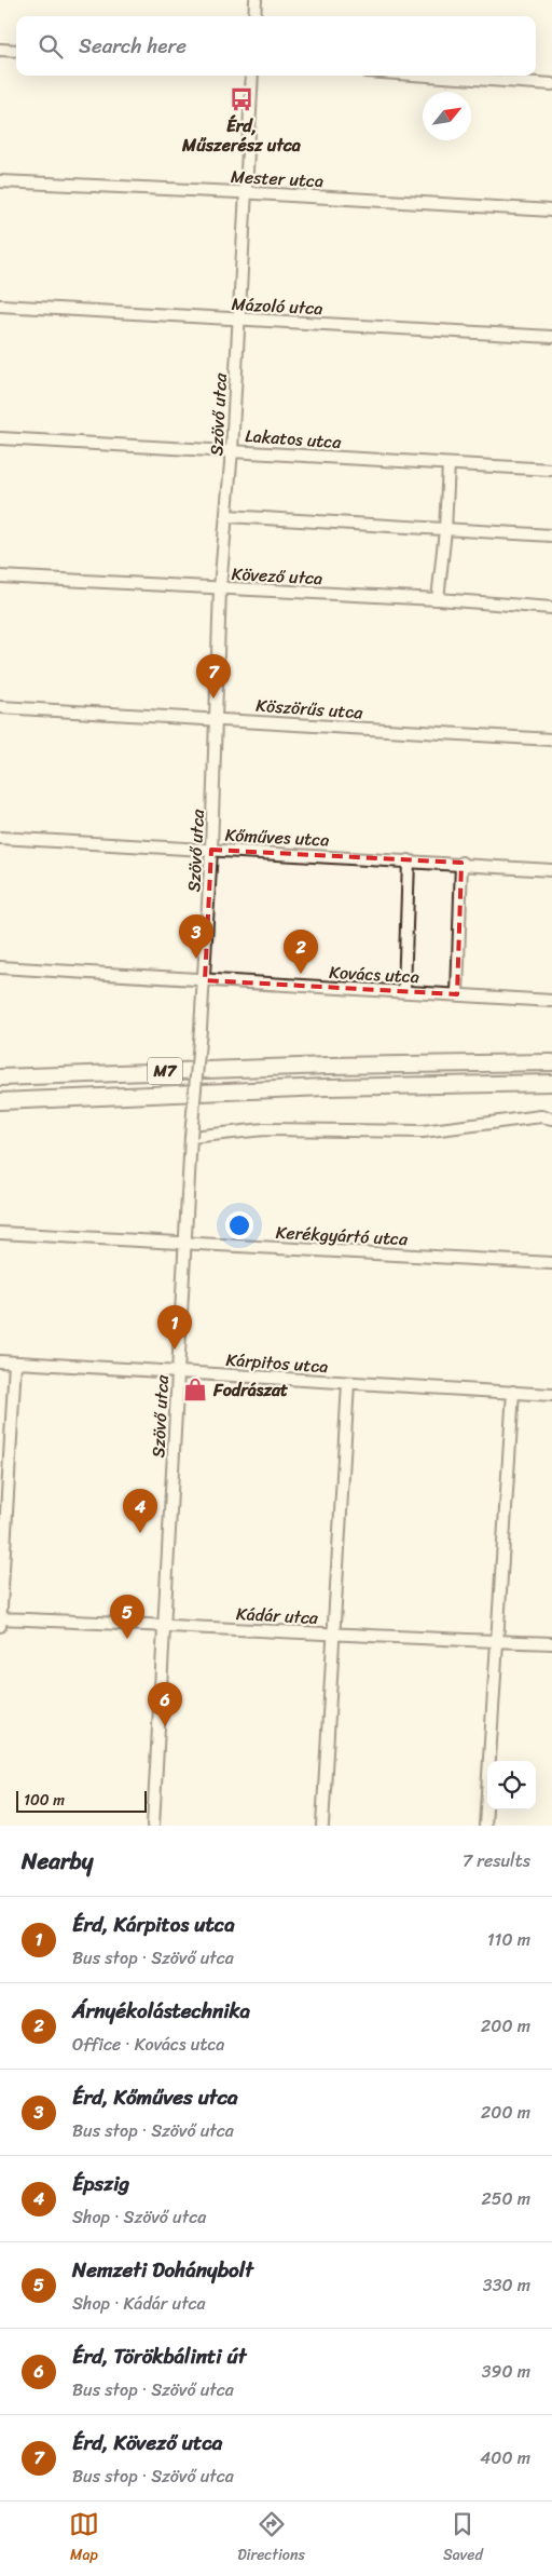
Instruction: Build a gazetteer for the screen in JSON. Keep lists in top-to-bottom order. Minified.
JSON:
{"streets":{"highway":["M7"],"street":["Mester utca","Mázoló utca","Szövő utca","Lakatos utca","Kövező utca","Köszörűs utca","Kőműves utca","Kovács utca","Kerékgyártó utca","Kárpitos utca","Kádár utca"]},"crossings":[["Mester utca","Szövő utca"],["Mázoló utca","Szövő utca"],["Szövő utca","Lakatos utca"],["Szövő utca","Kövező utca"],["Szövő utca","Köszörűs utca"],["Szövő utca","Kőműves utca"],["Szövő utca","Kovács utca"],["Szövő utca","Kerékgyártó utca"],["Szövő utca","Kárpitos utca"],["Szövő utca","Kádár utca"]],"places":{"bus stop":["Érd, Műszerész utca"],"shop":["Fodrászat"]},"scale_bar":"100 m","north":"top right","page":{"search":"Search here","pins":["7","3","2","1","4","5","6"],"scale":"100 m","heading":["Nearby","7 results"],"list":[{"mark":"1","name":"Érd, Kárpitos utca","note":"Bus stop · Szövő utca","value":"110 m"},{"mark":"2","name":"Árnyékolástechnika","note":"Office · Kovács utca","value":"200 m"},{"mark":"3","name":"Érd, Kőműves utca","note":"Bus stop · Szövő utca","value":"200 m"},{"mark":"4","name":"Épszig","note":"Shop · Szövő utca","value":"250 m"},{"mark":"5","name":"Nemzeti Dohánybolt","note":"Shop · Kádár utca","value":"330 m"},{"mark":"6","name":"Érd, Törökbálinti út","note":"Bus stop · Szövő utca","value":"390 m"},{"mark":"7","name":"Érd, Kövező utca","note":"Bus stop · Szövő utca","value":"400 m"}],"nav":["Map","Directions","Saved"]}}
